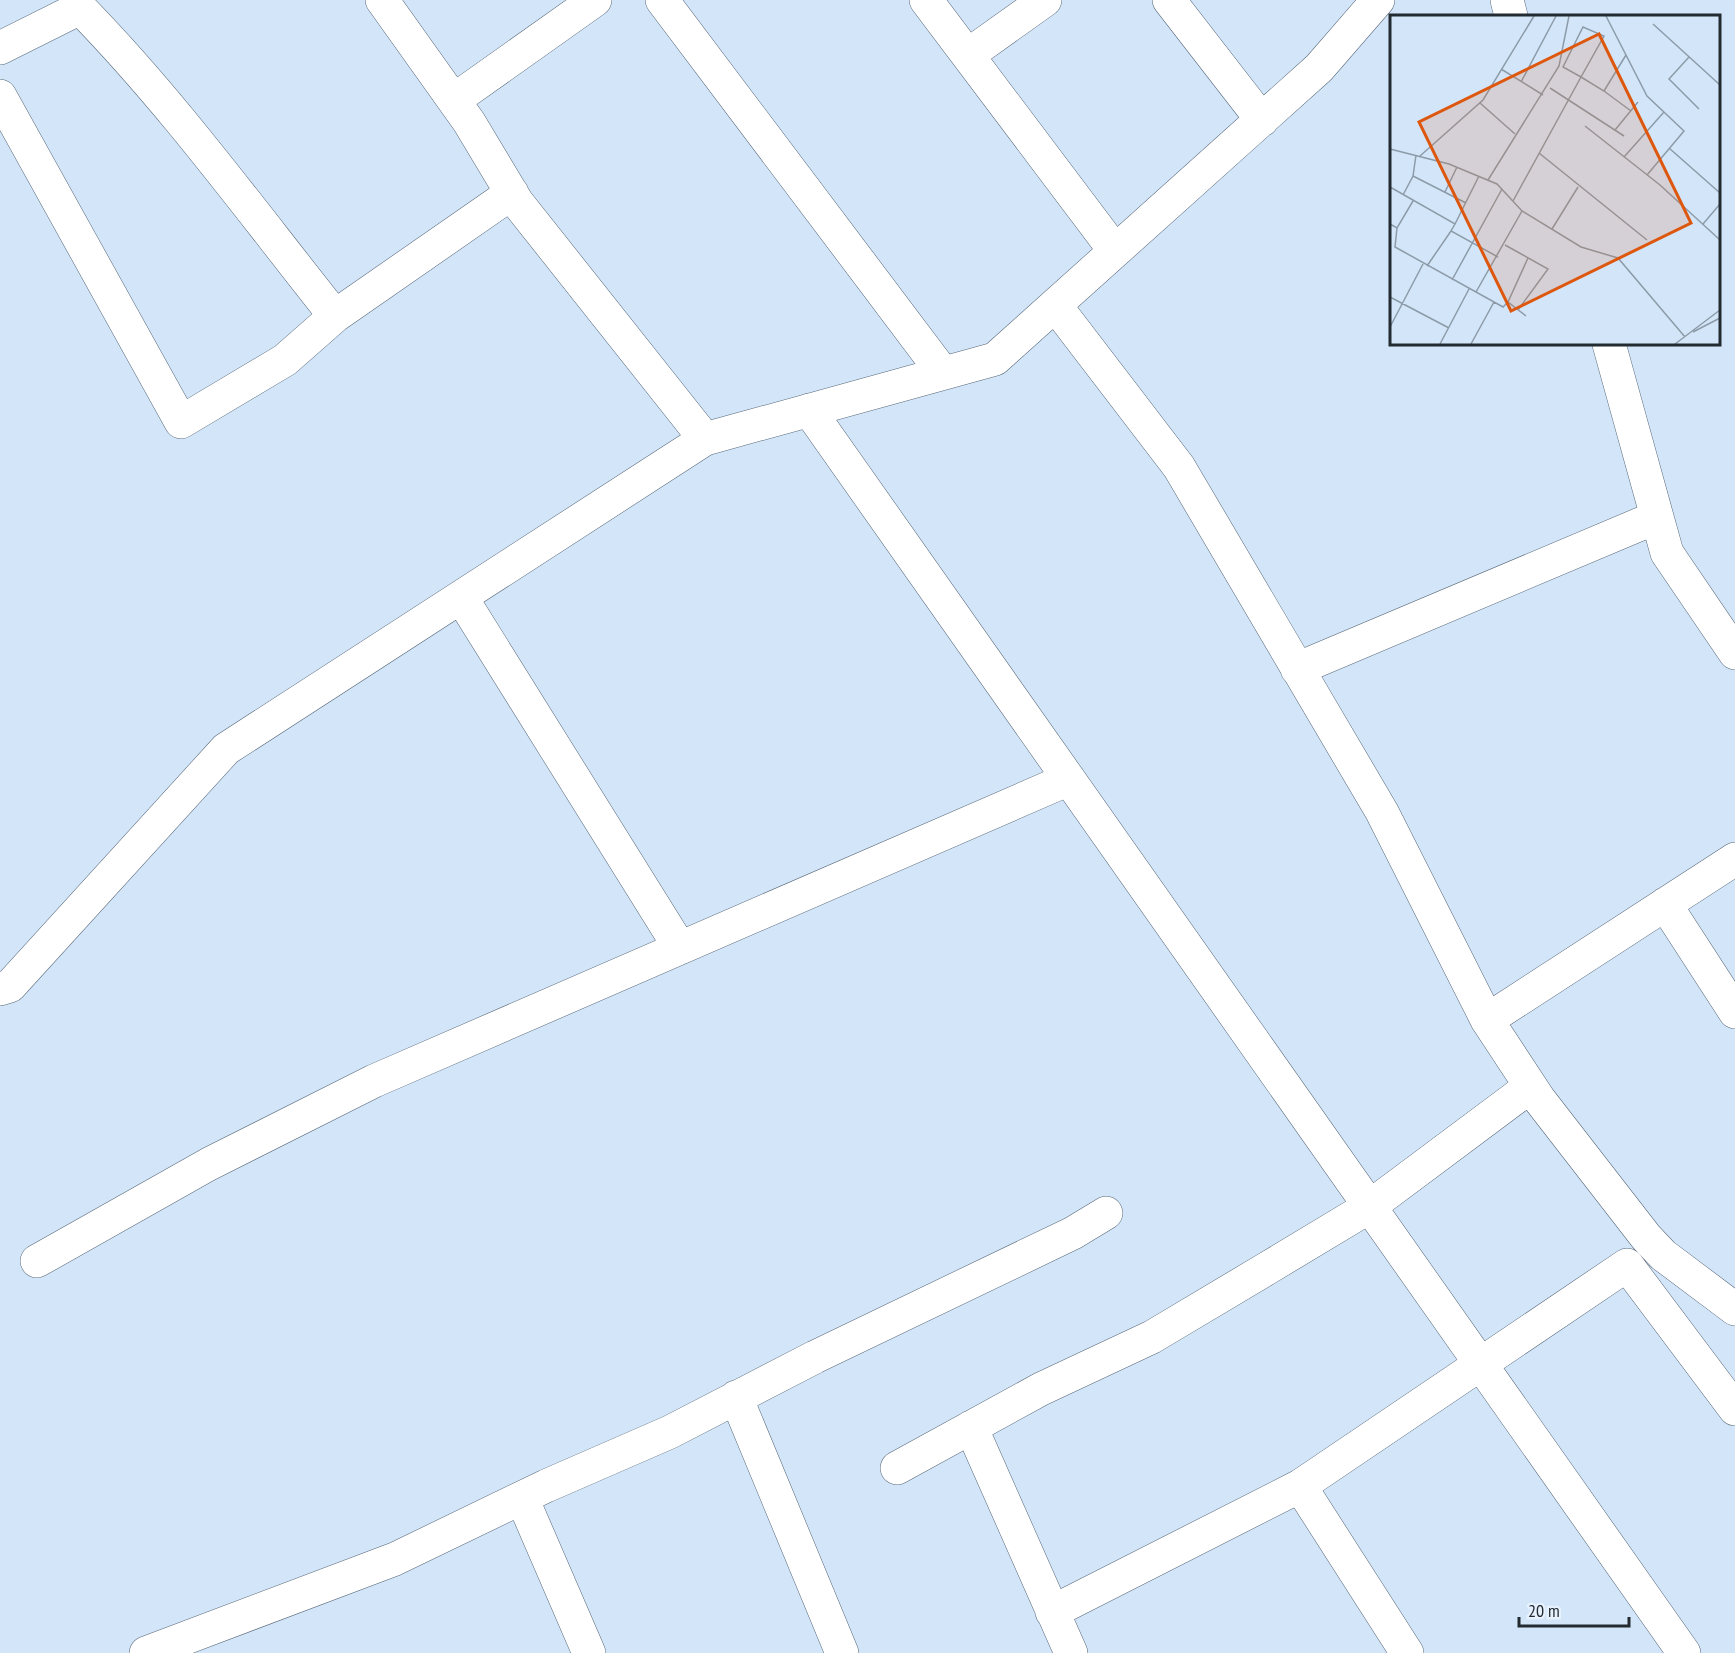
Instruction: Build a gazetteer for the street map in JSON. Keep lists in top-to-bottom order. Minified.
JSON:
{"scale_bar":"20 m"}
